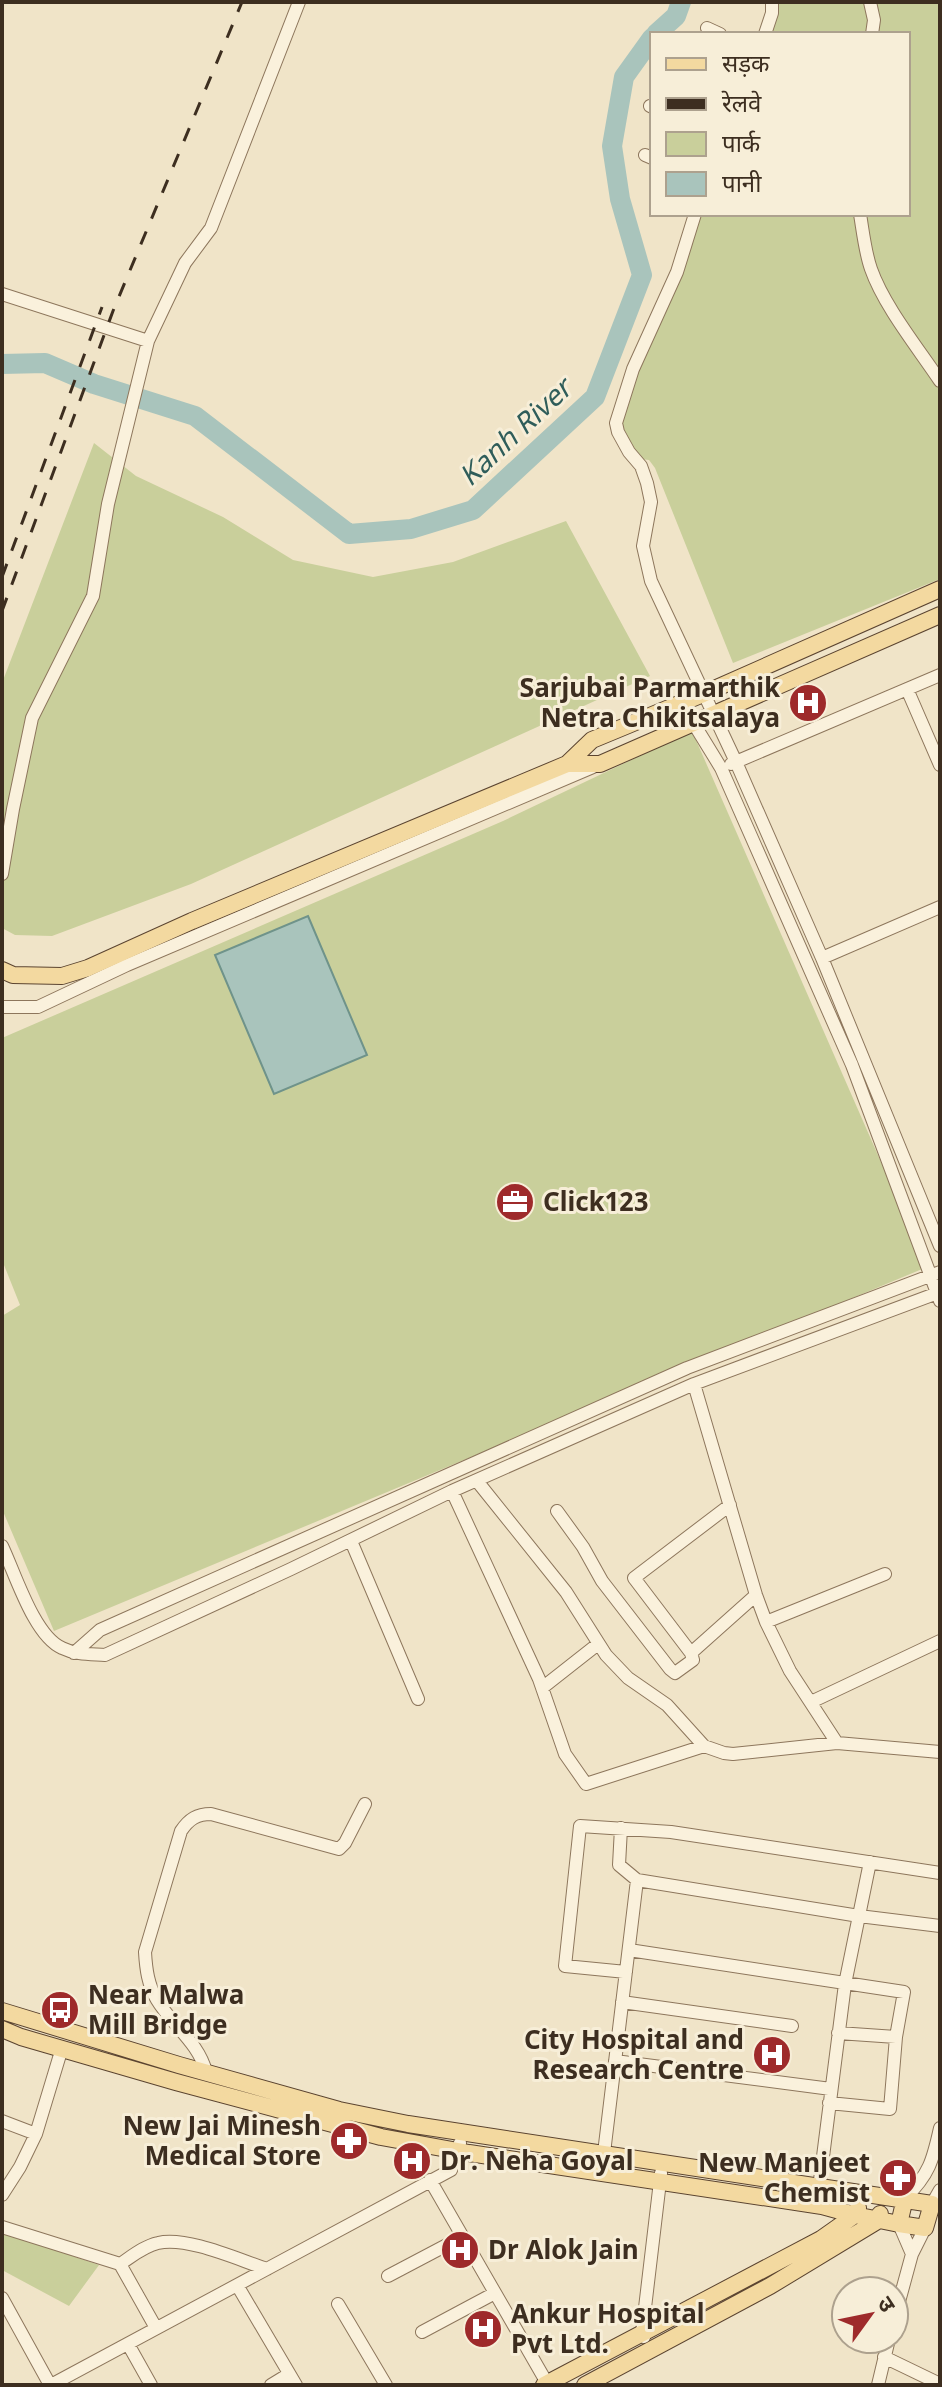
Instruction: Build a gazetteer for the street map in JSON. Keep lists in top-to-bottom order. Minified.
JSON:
{"water":["Kanh River"],"places":{"hospital":["Sarjubai Parmarthik Netra Chikitsalaya","City Hospital and Research Centre","Dr. Neha Goyal","Dr Alok Jain","Ankur Hospital Pvt Ltd."],"office":["Click123"],"bus stop":["Near Malwa Mill Bridge"],"pharmacy":["New Jai Minesh Medical Store","New Manjeet Chemist"]},"legend":["सड़क","रेलवे","पार्क","पानी"],"north":"top right"}
